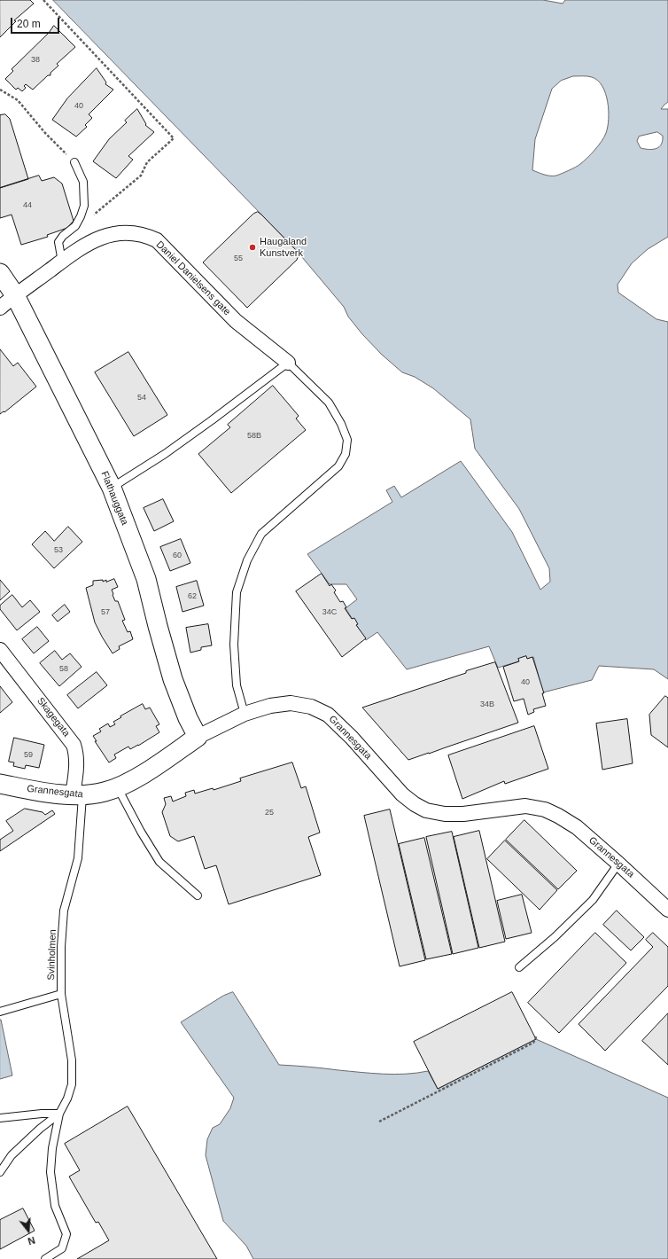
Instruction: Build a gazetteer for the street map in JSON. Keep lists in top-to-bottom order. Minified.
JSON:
{"streets":{"street":["Daniel Danielsens gate","Flathauggata","Skagegata","Grannesgata"],"lane":["Svinholmen"]},"crossings":[["Daniel Danielsens gate","Flathauggata"],["Flathauggata","Grannesgata"],["Skagegata","Grannesgata"],["Skagegata","Svinholmen"],["Grannesgata","Svinholmen"]],"places":["Haugaland Kunstverk"],"house_numbers":["38","40","44","55","54","58B","53","60","62","57","34C","58","40","34B","59","25"],"scale_bar":"20 m","north":"bottom"}
